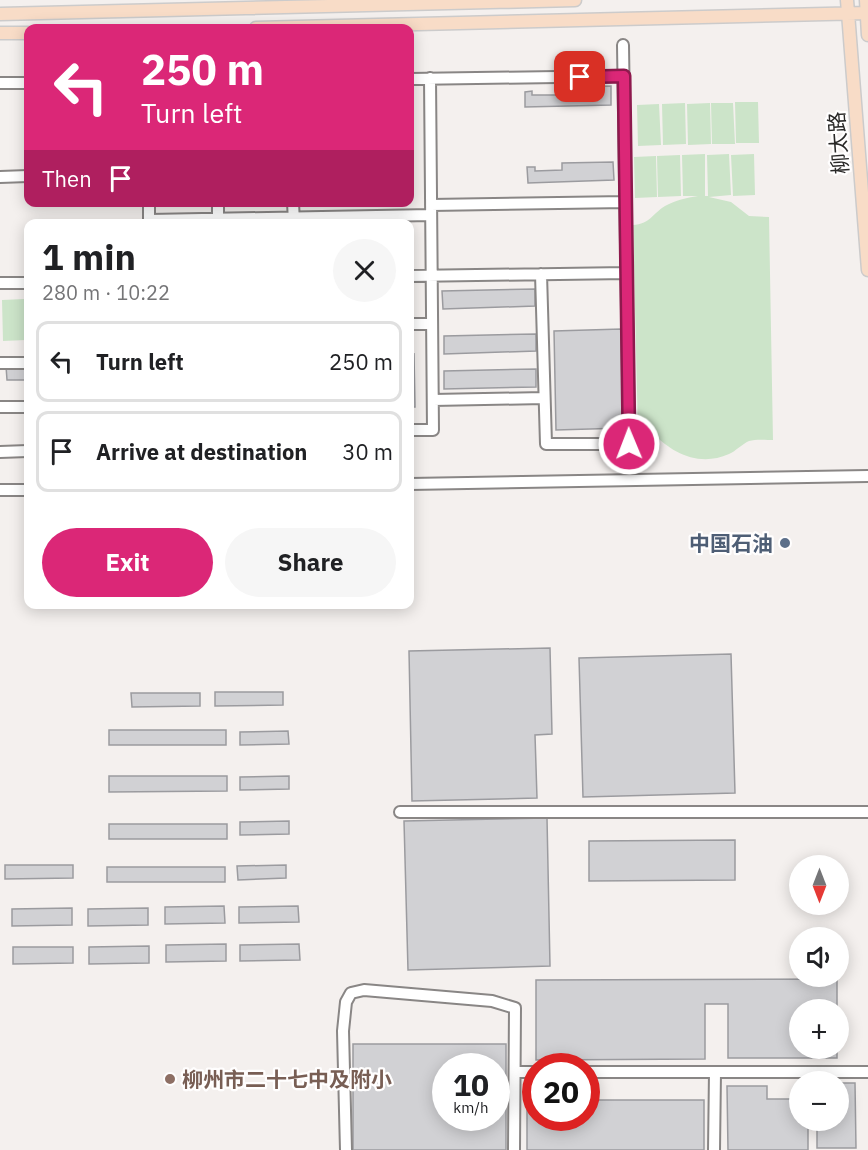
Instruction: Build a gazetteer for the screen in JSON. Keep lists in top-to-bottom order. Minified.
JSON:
{"streets":{"main road":["柳太路"]},"places":["中国石油","柳州市二十七中及附小"],"north":"bottom","page":{"turn":["250 m","Turn left"],"then":"Then","heading":["1 min","280 m · 10:22"],"list":[{"name":"Turn left","value":"250 m"},{"name":"Arrive at destination","value":"30 m"}],"buttons":["Exit","Share"],"map_buttons":["+","−"],"speed":"10 km/h","limit":"20"}}
